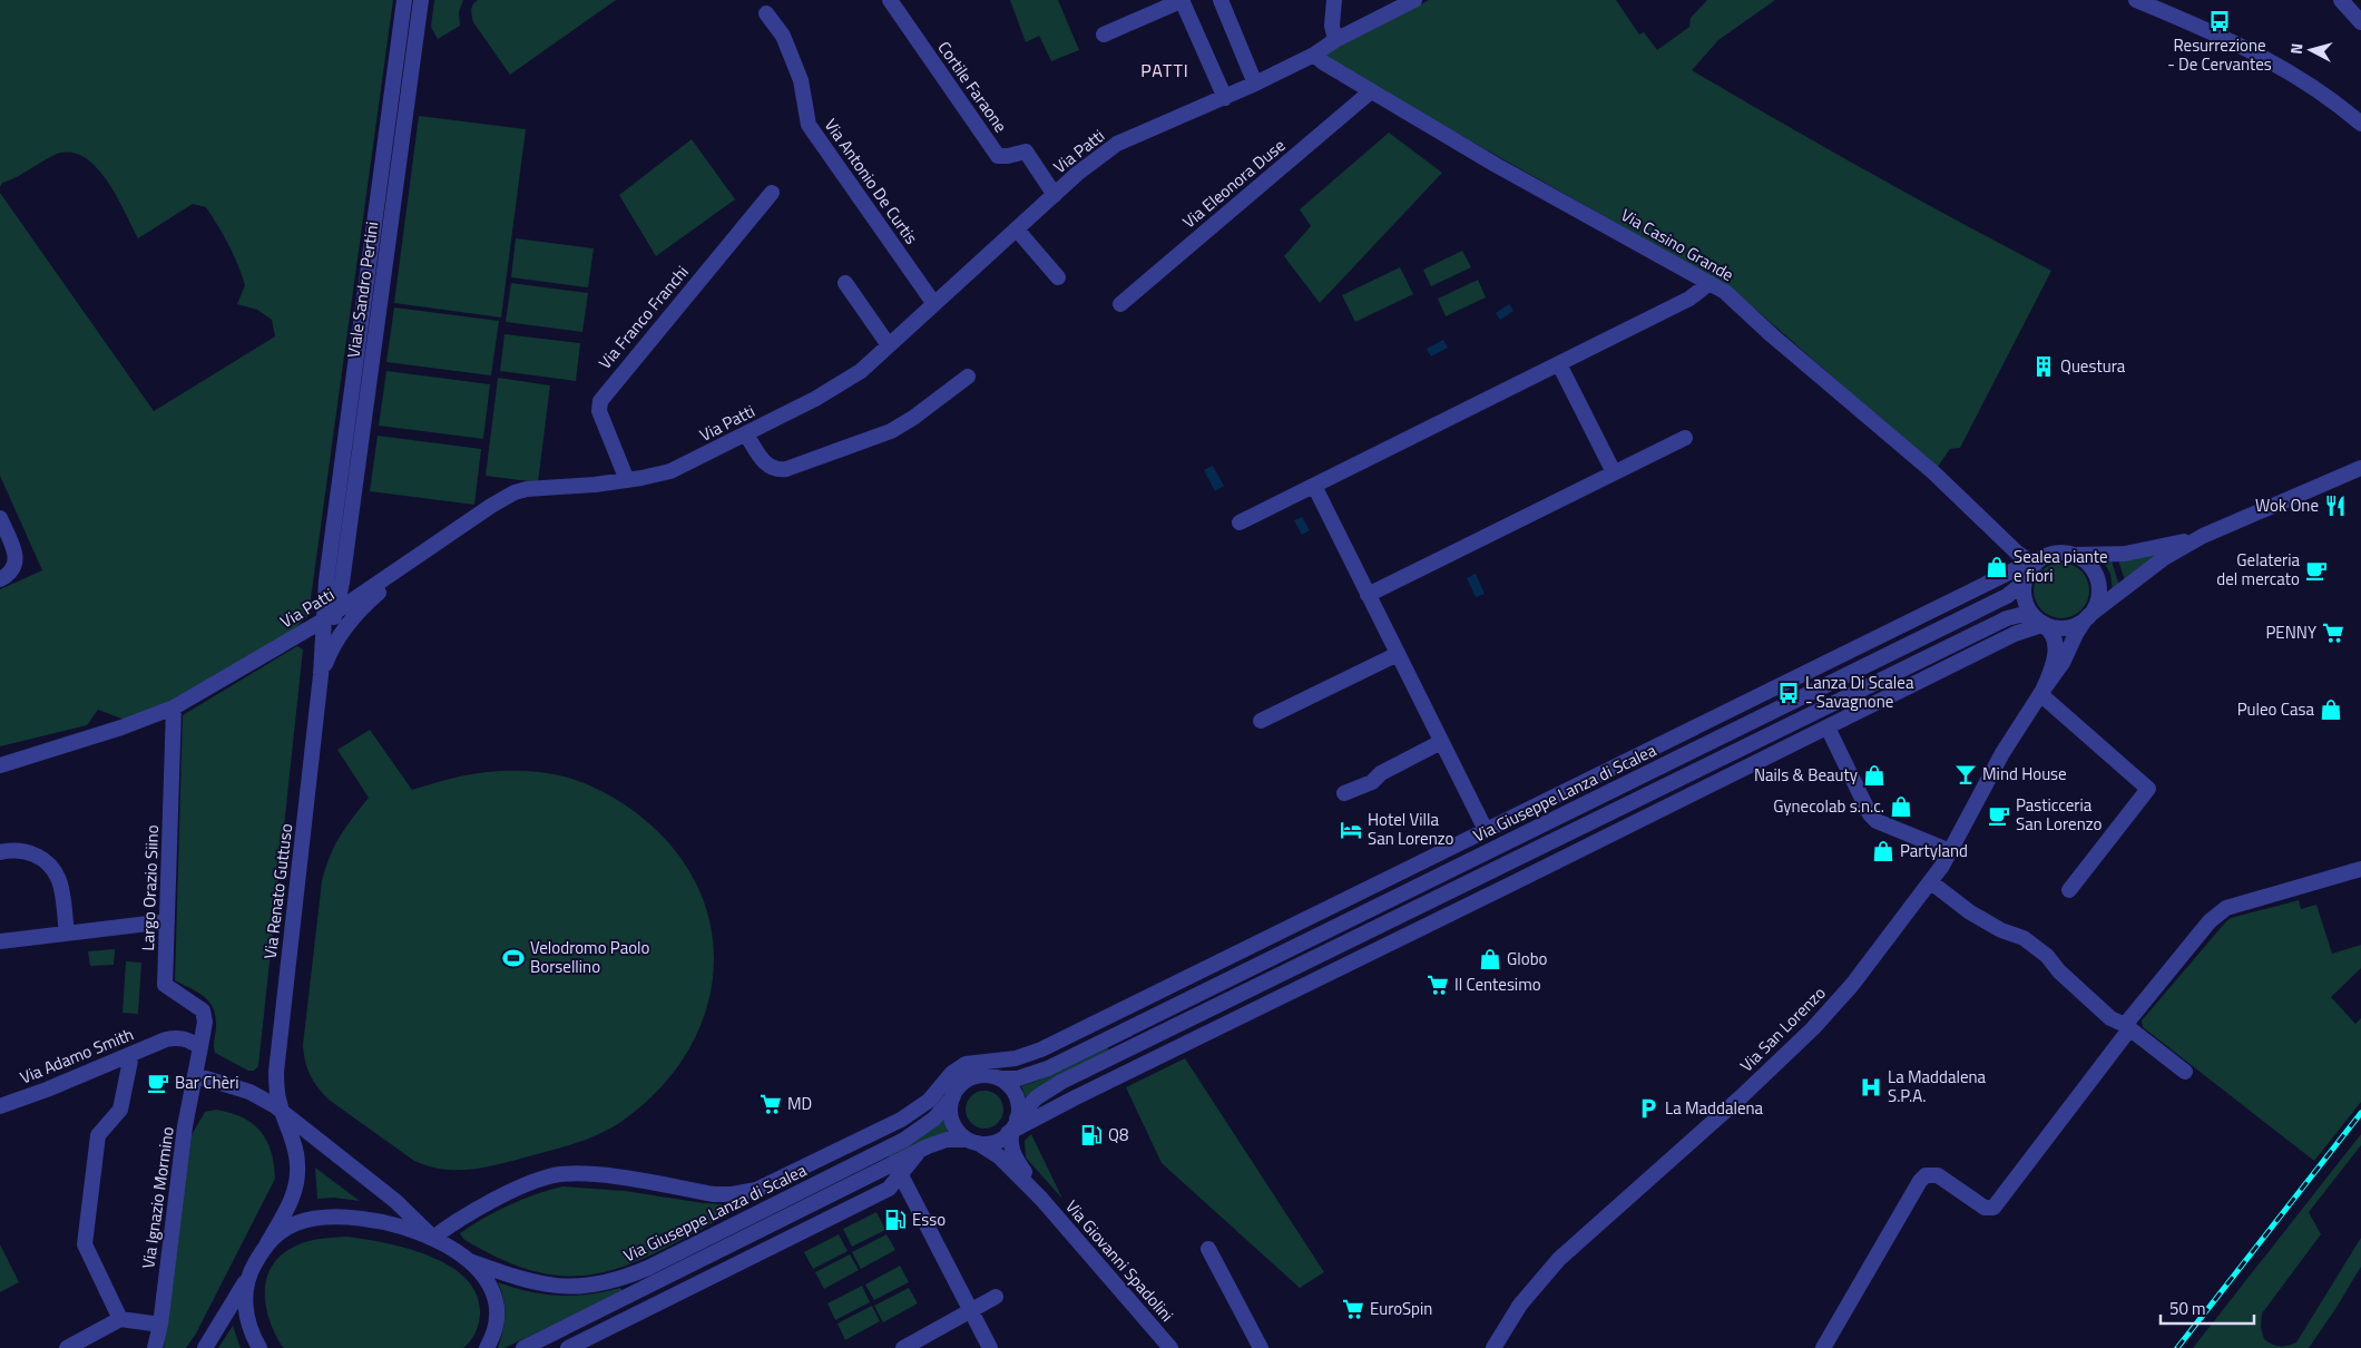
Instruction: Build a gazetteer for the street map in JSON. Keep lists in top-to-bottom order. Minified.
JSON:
{"streets":{"street":["Cortile Faraone","Via Patti","Via Antonio De Curtis","Via Eleonora Duse","Via Casino Grande","Viale Sandro Pertini","Via Franco Franchi","Via Giuseppe Lanza di Scalea","Largo Orazio Siino","Via Renato Guttuso","Via San Lorenzo","Via Adamo Smith","Via Ignazio Mormino","Via Giovanni Spadolini"]},"crossings":[["Cortile Faraone","Via Patti"],["Via Patti","Via Antonio De Curtis"],["Via Patti","Via Casino Grande"],["Via Patti","Viale Sandro Pertini"],["Via Patti","Via Franco Franchi"],["Via Patti","Largo Orazio Siino"],["Via Patti","Via Renato Guttuso"],["Via Eleonora Duse","Via Casino Grande"],["Via Casino Grande","Via Giuseppe Lanza di Scalea"],["Via Casino Grande","Via San Lorenzo"],["Viale Sandro Pertini","Via Renato Guttuso"],["Via Giuseppe Lanza di Scalea","Via San Lorenzo"],["Via Giuseppe Lanza di Scalea","Via Giovanni Spadolini"],["Largo Orazio Siino","Via Adamo Smith"],["Largo Orazio Siino","Via Ignazio Mormino"],["Via Adamo Smith","Via Ignazio Mormino"]],"districts":["PATTI"],"places":{"bus stop":["Resurrezione - De Cervantes","Lanza Di Scalea - Savagnone"],"building":["Questura"],"restaurant":["Wok One"],"shop":["Sealea piante e fiori","Puleo Casa","Nails & Beauty","Gynecolab s.n.c.","Partyland","Globo"],"cafe":["Gelateria del mercato","Pasticceria San Lorenzo","Bar Chèri"],"supermarket":["PENNY","Il Centesimo","MD","EuroSpin"],"bar":["Mind House"],"hotel":["Hotel Villa San Lorenzo"],"sports":["Velodromo Paolo Borsellino"],"hospital":["La Maddalena S.P.A."],"parking":["La Maddalena"],"fuel station":["Q8","Esso"]},"scale_bar":"50 m","north":"left"}
